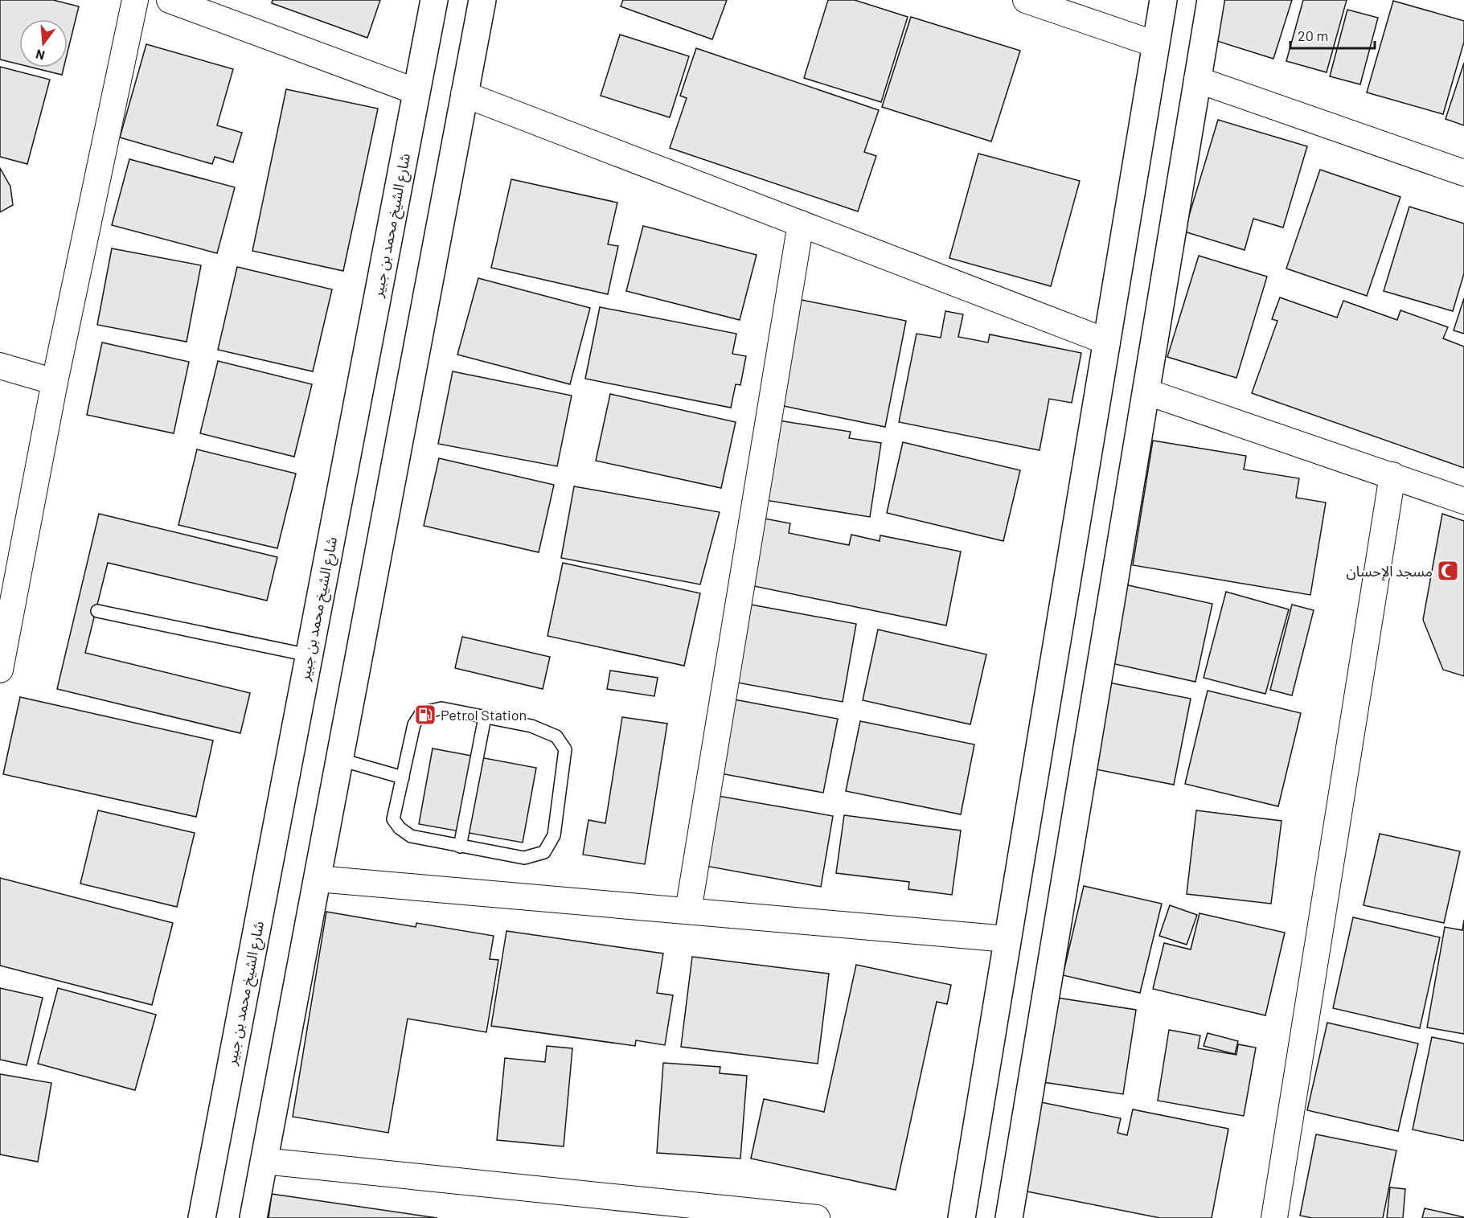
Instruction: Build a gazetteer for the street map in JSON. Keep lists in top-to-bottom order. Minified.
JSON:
{"streets":{"main road":["شارع الشيخ محمد بن جبير"]},"places":{"mosque":["مسجد الإحسان"],"fuel station":["Petrol Station"]},"scale_bar":"20 m","north":"bottom"}
